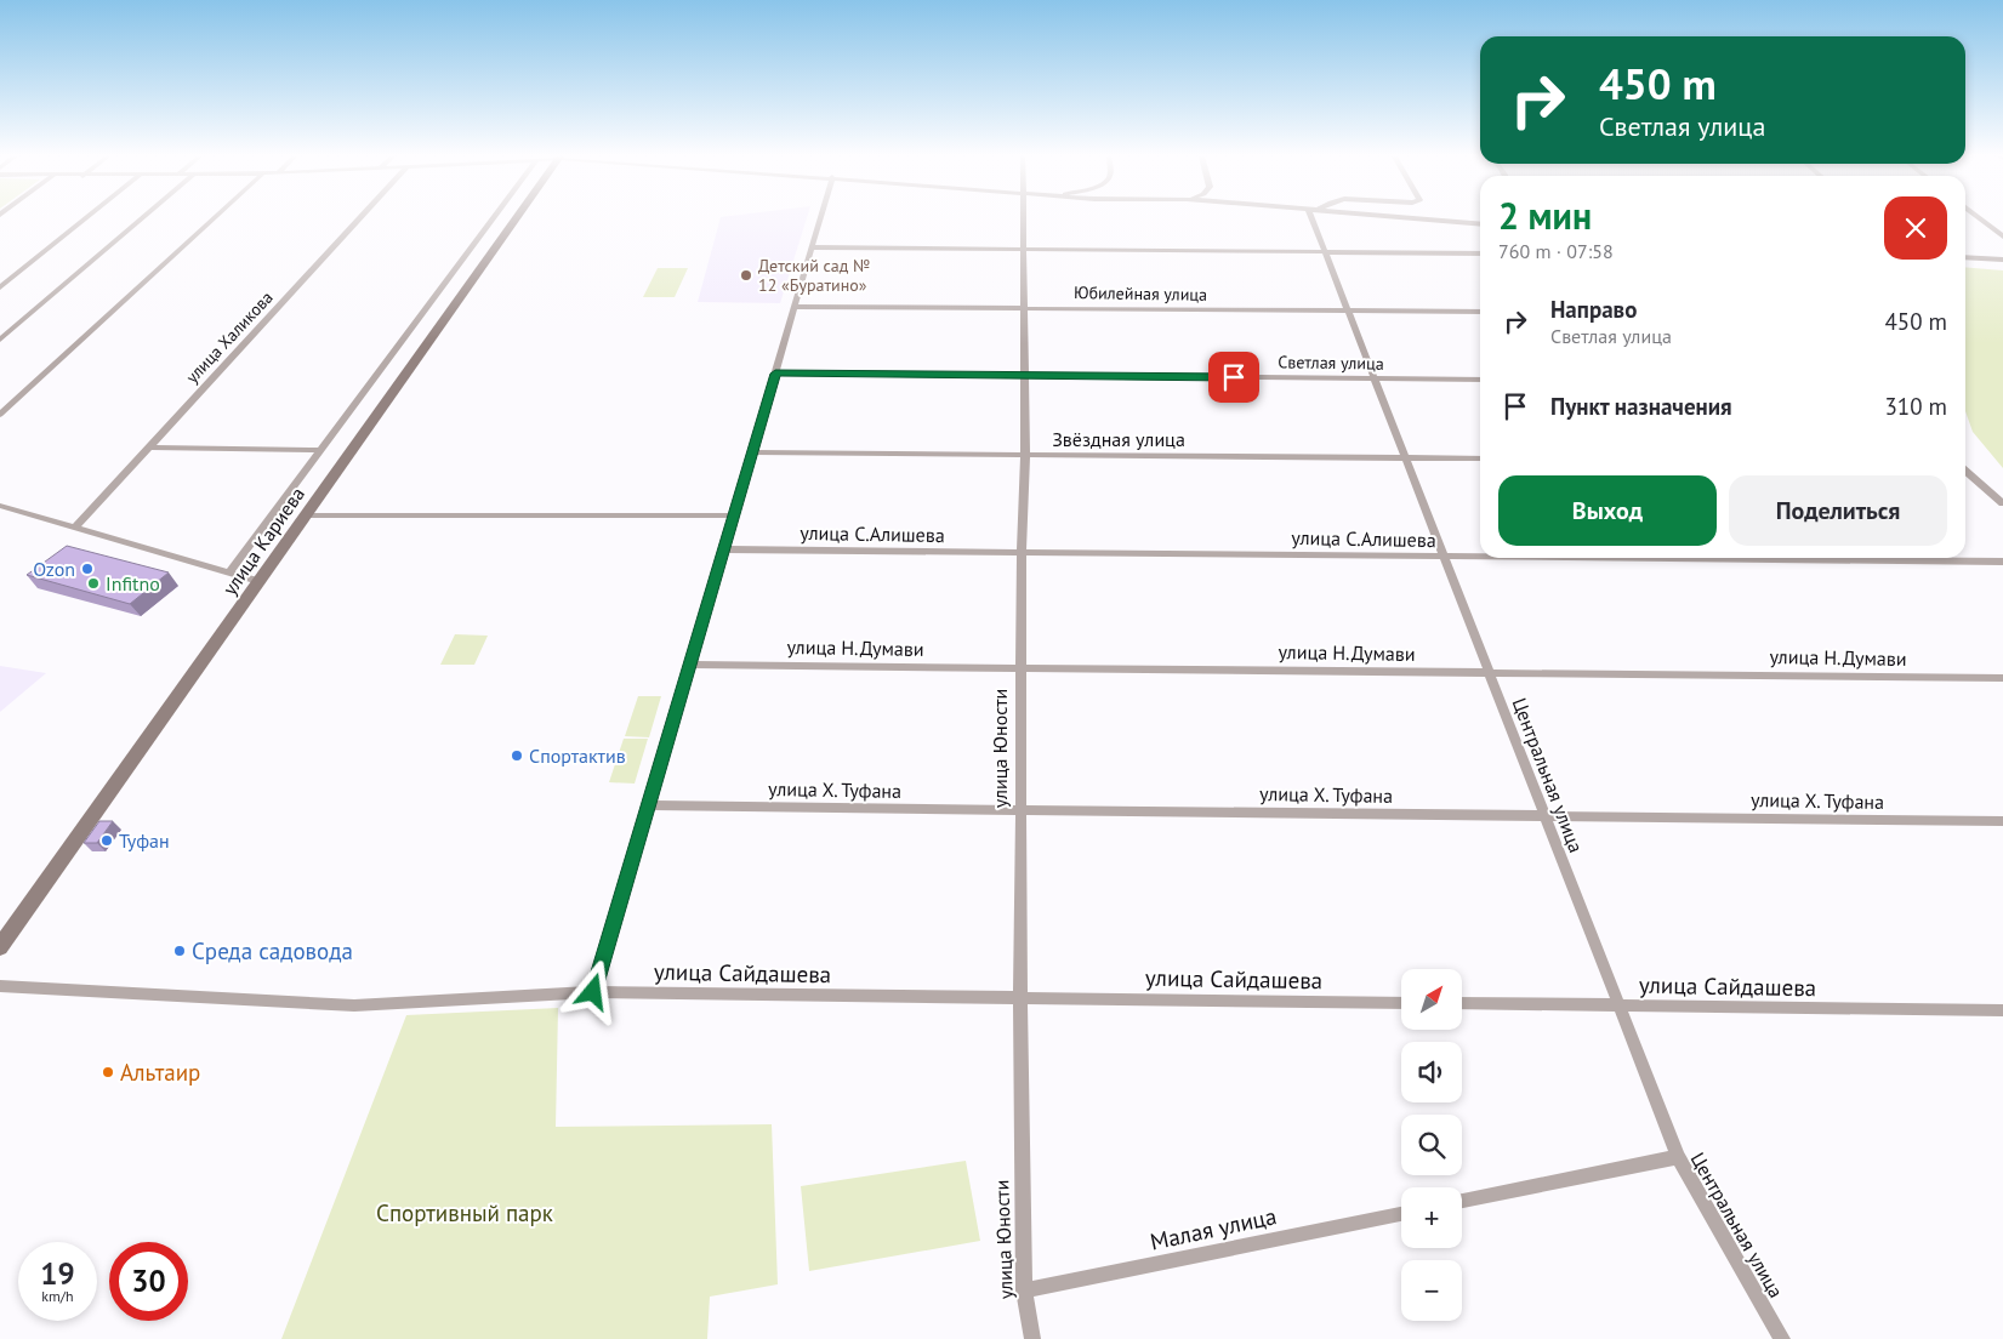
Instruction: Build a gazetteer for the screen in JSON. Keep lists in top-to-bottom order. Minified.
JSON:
{"streets":{"main road":["улица Кариева"],"street":["Юбилейная улица","улица Халикова","Светлая улица","Звёздная улица","улица С.Алишева","улица Н.Думави","улица Юности","Центральная улица","улица Х. Туфана","улица Сайдашева","Малая улица"]},"crossings":[["Юбилейная улица","улица Юности"],["Юбилейная улица","Центральная улица"],["Светлая улица","улица Юности"],["Светлая улица","Центральная улица"],["Звёздная улица","улица Юности"],["Звёздная улица","Центральная улица"],["улица С.Алишева","улица Юности"],["улица С.Алишева","Центральная улица"],["улица Н.Думави","улица Юности"],["улица Н.Думави","Центральная улица"],["улица Юности","улица Х. Туфана"],["улица Юности","улица Сайдашева"],["улица Юности","Малая улица"],["Центральная улица","улица Х. Туфана"],["Центральная улица","улица Сайдашева"]],"parks":["Спортивный парк"],"places":["Детский сад № 12 «Буратино»","Ozon","Infitno","Спортактив","Туфан","Среда садовода","Альтаир"],"north":"top right","page":{"turn":["450 m","Светлая улица"],"heading":["2 мин","760 m · 07:58"],"list":[{"name":"Направо","note":"Светлая улица","value":"450 m"},{"name":"Пункт назначения","value":"310 m"}],"buttons":["Выход","Поделиться"],"map_buttons":["+","−"],"speed":"19 km/h","limit":"30"}}
